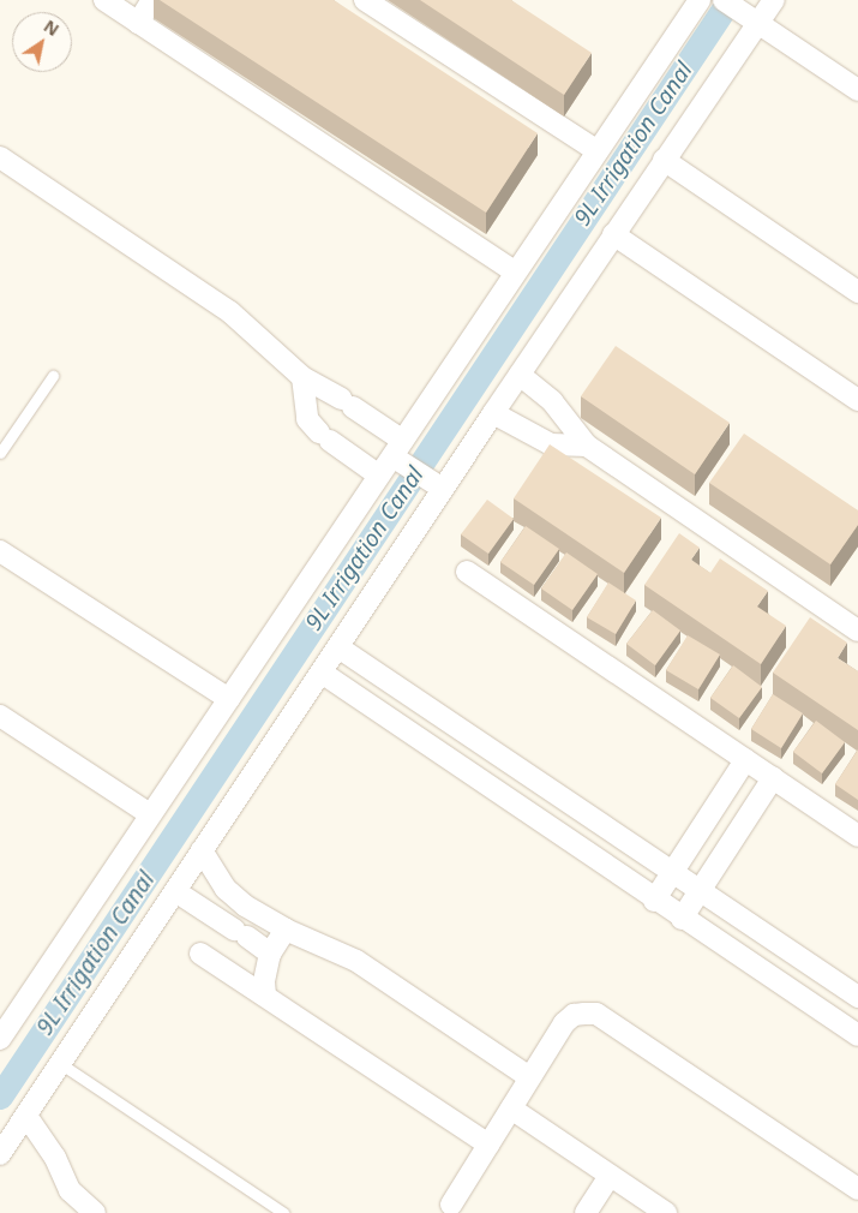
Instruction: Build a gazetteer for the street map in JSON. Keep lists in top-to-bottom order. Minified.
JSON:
{"water":["9L Irrigation Canal"],"north":"top right"}
